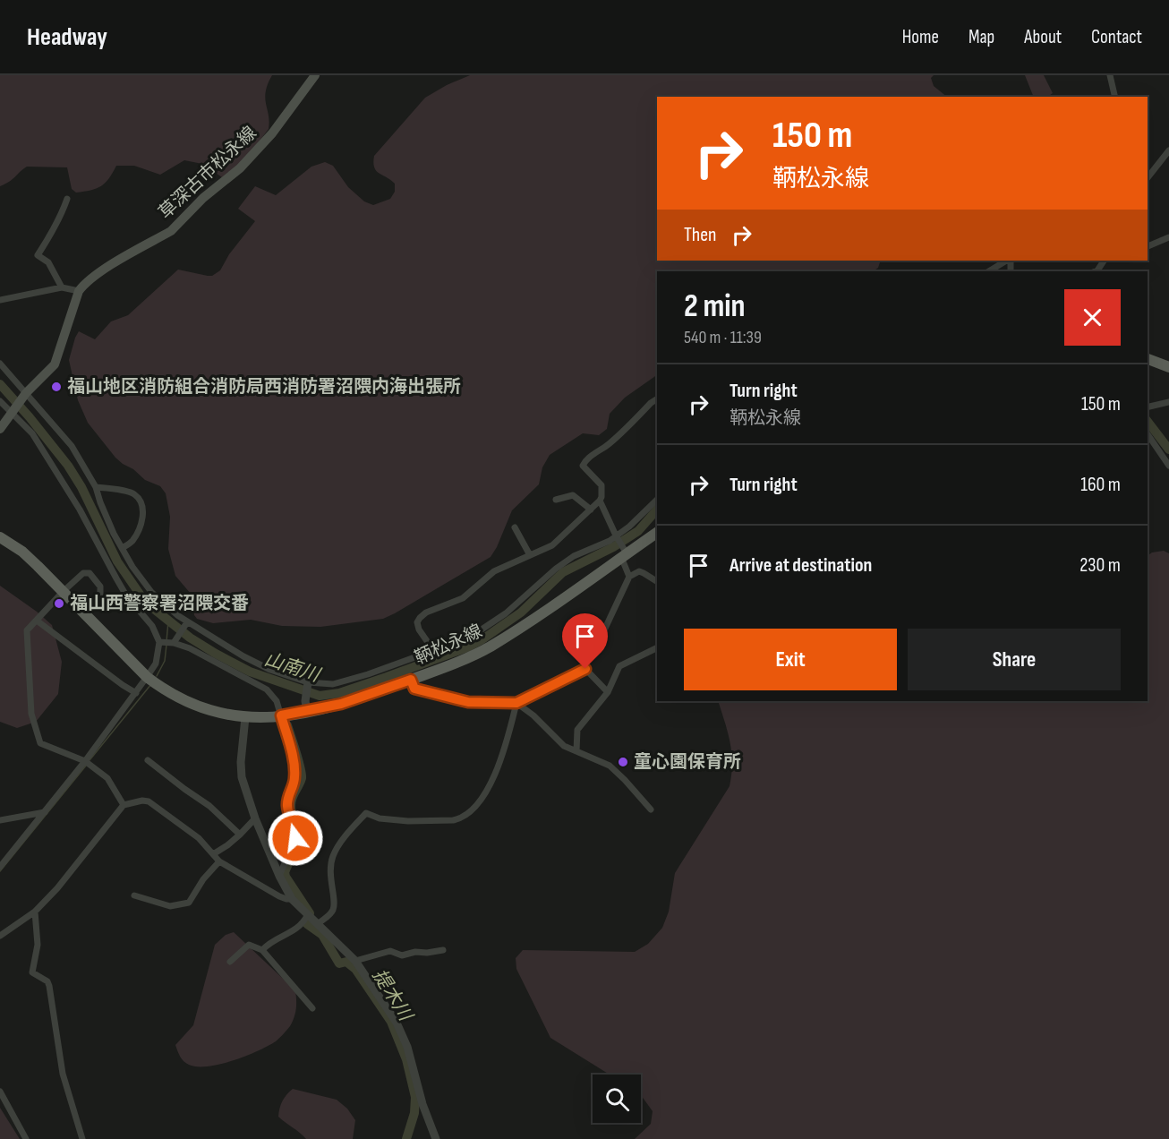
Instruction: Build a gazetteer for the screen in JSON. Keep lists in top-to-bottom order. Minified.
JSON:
{"streets":{"main road":["草深古市松永線","鞆松永線"]},"water":["山南川","提木川"],"places":["福山地区消防組合消防局西消防署沼隈内海出張所","福山西警察署沼隈交番","童心園保育所"],"page":{"header":"Headway","nav":["Home","Map","About","Contact"],"turn":["150 m","鞆松永線"],"then":"Then","heading":["2 min","540 m · 11:39"],"list":[{"name":"Turn right","note":"鞆松永線","value":"150 m"},{"name":"Turn right","value":"160 m"},{"name":"Arrive at destination","value":"230 m"}],"buttons":["Exit","Share"]}}
